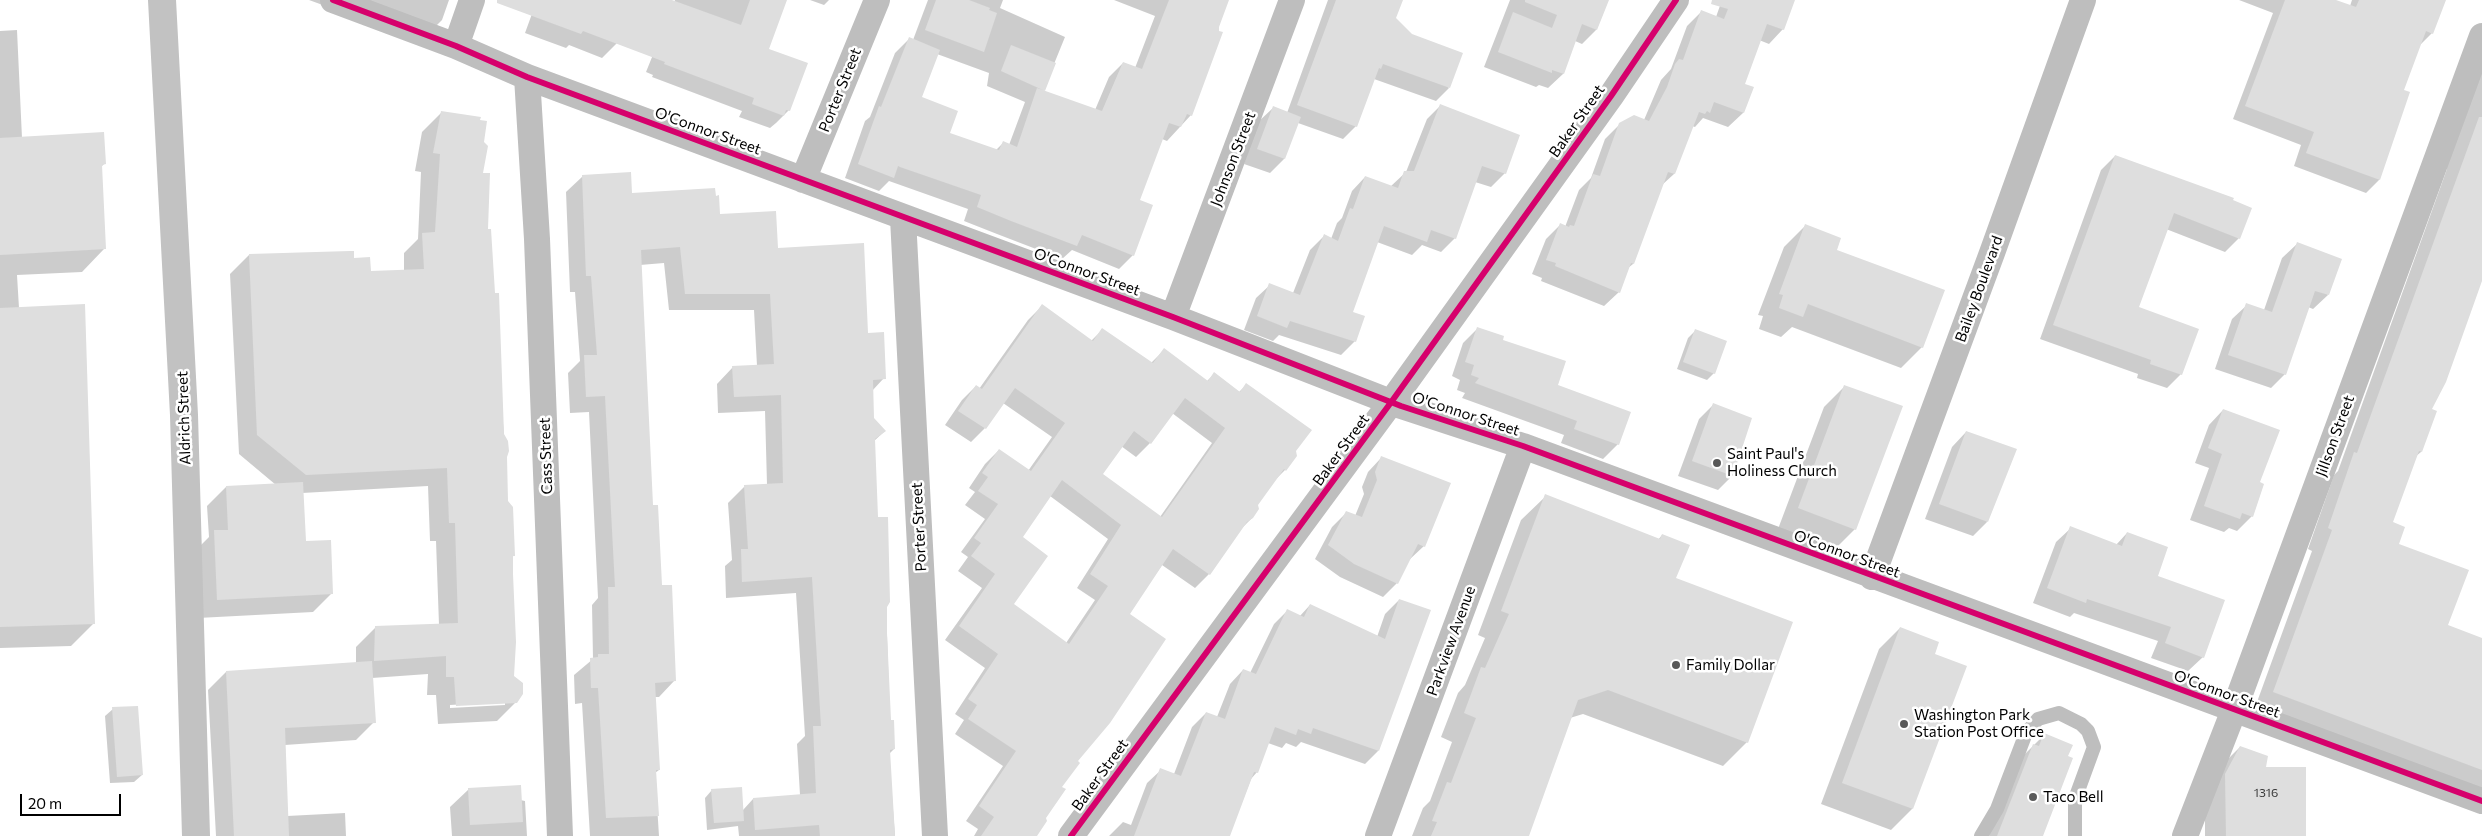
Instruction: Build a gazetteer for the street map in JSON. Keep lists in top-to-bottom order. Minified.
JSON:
{"streets":{"street":["Porter Street","Baker Street","O'Connor Street","Johnson Street","Bailey Boulevard","Aldrich Street","Jillson Street","Cass Street","Parkview Avenue"]},"crossings":[["Porter Street","O'Connor Street"],["Baker Street","O'Connor Street"],["O'Connor Street","Johnson Street"],["O'Connor Street","Bailey Boulevard"],["O'Connor Street","Jillson Street"],["O'Connor Street","Cass Street"],["O'Connor Street","Parkview Avenue"]],"places":["Saint Paul's Holiness Church","Family Dollar","Washington Park Station Post Office","Taco Bell"],"house_numbers":["1316"],"scale_bar":"20 m"}
